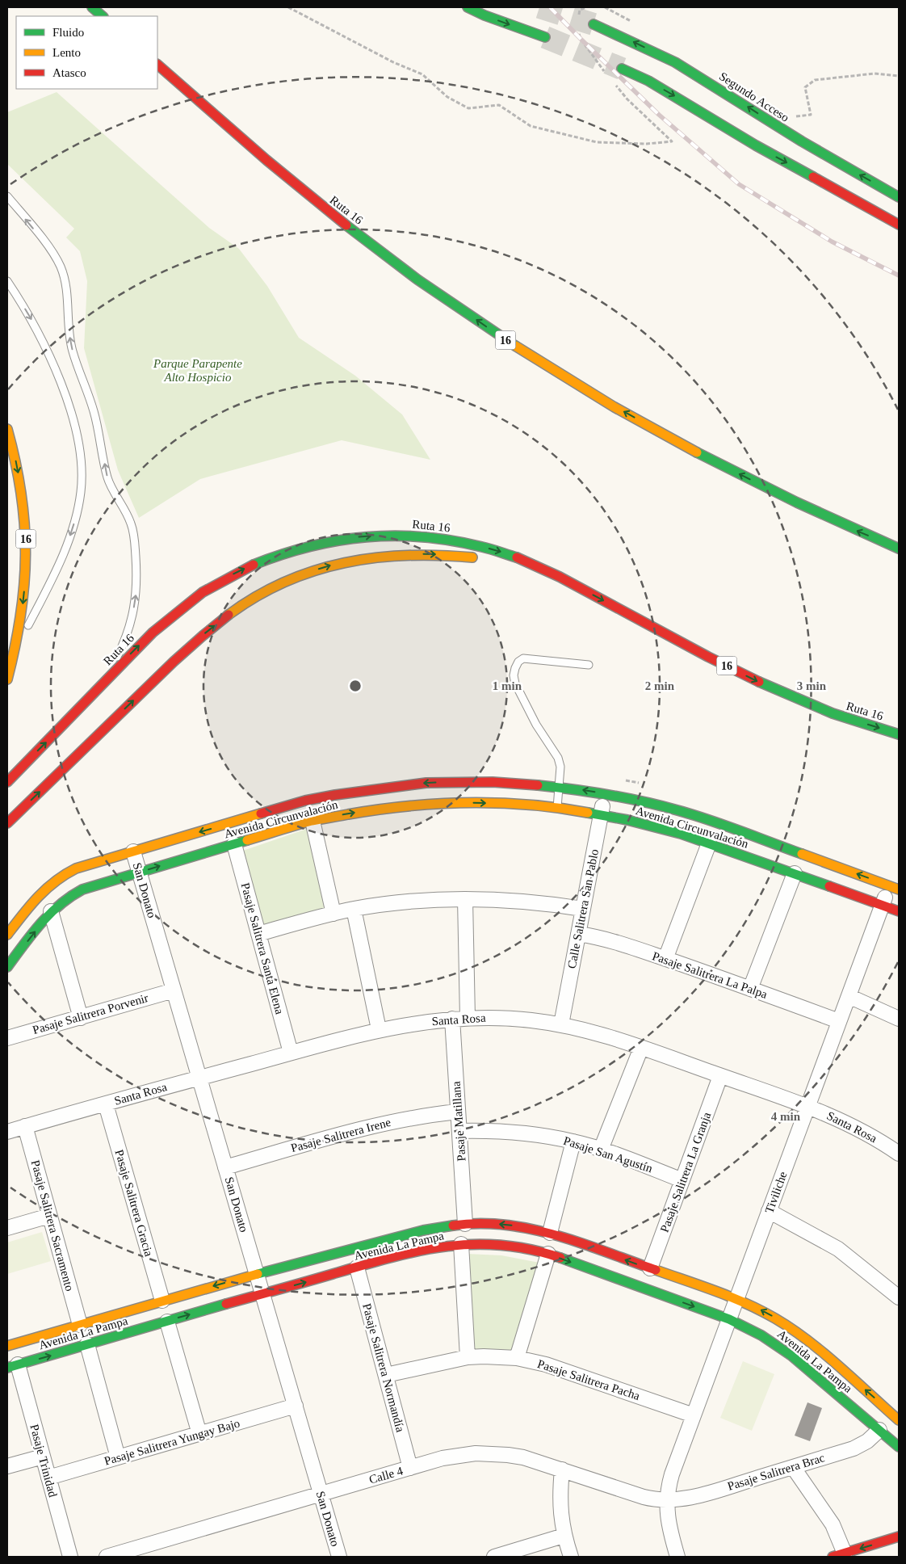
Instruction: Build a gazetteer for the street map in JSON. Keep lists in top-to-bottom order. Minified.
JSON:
{"streets":{"main road":["Segundo Acceso","Ruta 16","16","Avenida Circunvalación","Avenida La Pampa"],"street":["San Donato","Calle Salitrera San Pablo","Pasaje Salitrera Santa Elena","Pasaje Salitrera La Palpa","Pasaje Salitrera Porvenir","Santa Rosa","Pasaje Matillana","Pasaje Salitrera Irene","Pasaje San Agustín","Pasaje Salitrera La Granja","Tiviliche","Pasaje Salitrera Gracia","Pasaje Salitrera Sacramento","Pasaje Salitrera Normandía","Pasaje Salitrera Pacha","Pasaje Salitrera Yungay Bajo","Pasaje Trinidad","Pasaje Salitrera Brac","Calle 4"]},"crossings":[["Avenida Circunvalación","San Donato"],["Avenida Circunvalación","Calle Salitrera San Pablo"],["Avenida Circunvalación","Pasaje Salitrera Santa Elena"],["Avenida Circunvalación","Tiviliche"],["San Donato","Pasaje Salitrera Porvenir"],["San Donato","Santa Rosa"],["San Donato","Pasaje Salitrera Irene"],["San Donato","Avenida La Pampa"],["San Donato","Pasaje Salitrera Yungay Bajo"],["San Donato","Calle 4"],["Calle Salitrera San Pablo","Pasaje Salitrera La Palpa"],["Calle Salitrera San Pablo","Santa Rosa"],["Pasaje Salitrera Santa Elena","Santa Rosa"],["Pasaje Salitrera La Palpa","Tiviliche"],["Santa Rosa","Pasaje Matillana"],["Santa Rosa","Pasaje Salitrera La Granja"],["Santa Rosa","Tiviliche"],["Santa Rosa","Pasaje Salitrera Gracia"],["Santa Rosa","Pasaje Salitrera Sacramento"],["Pasaje Matillana","Pasaje Salitrera Irene"],["Pasaje Matillana","Pasaje San Agustín"],["Pasaje Matillana","Avenida La Pampa"],["Pasaje San Agustín","Pasaje Salitrera La Granja"],["Pasaje Salitrera La Granja","Avenida La Pampa"],["Tiviliche","Avenida La Pampa"],["Tiviliche","Pasaje Salitrera Pacha"],["Tiviliche","Pasaje Salitrera Brac"],["Tiviliche","Calle 4"],["Pasaje Salitrera Gracia","Avenida La Pampa"],["Pasaje Salitrera Sacramento","Avenida La Pampa"],["Avenida La Pampa","Pasaje Salitrera Normandía"],["Avenida La Pampa","Pasaje Trinidad"],["Avenida La Pampa","Pasaje Salitrera Brac"],["Pasaje Salitrera Normandía","Pasaje Salitrera Pacha"],["Pasaje Salitrera Normandía","Calle 4"],["Pasaje Salitrera Yungay Bajo","Pasaje Trinidad"],["Pasaje Salitrera Brac","Calle 4"]],"parks":["Parque Parapente Alto Hospicio"],"legend":["Fluido","Lento","Atasco"],"rings":["1 min","2 min","3 min","4 min"]}
